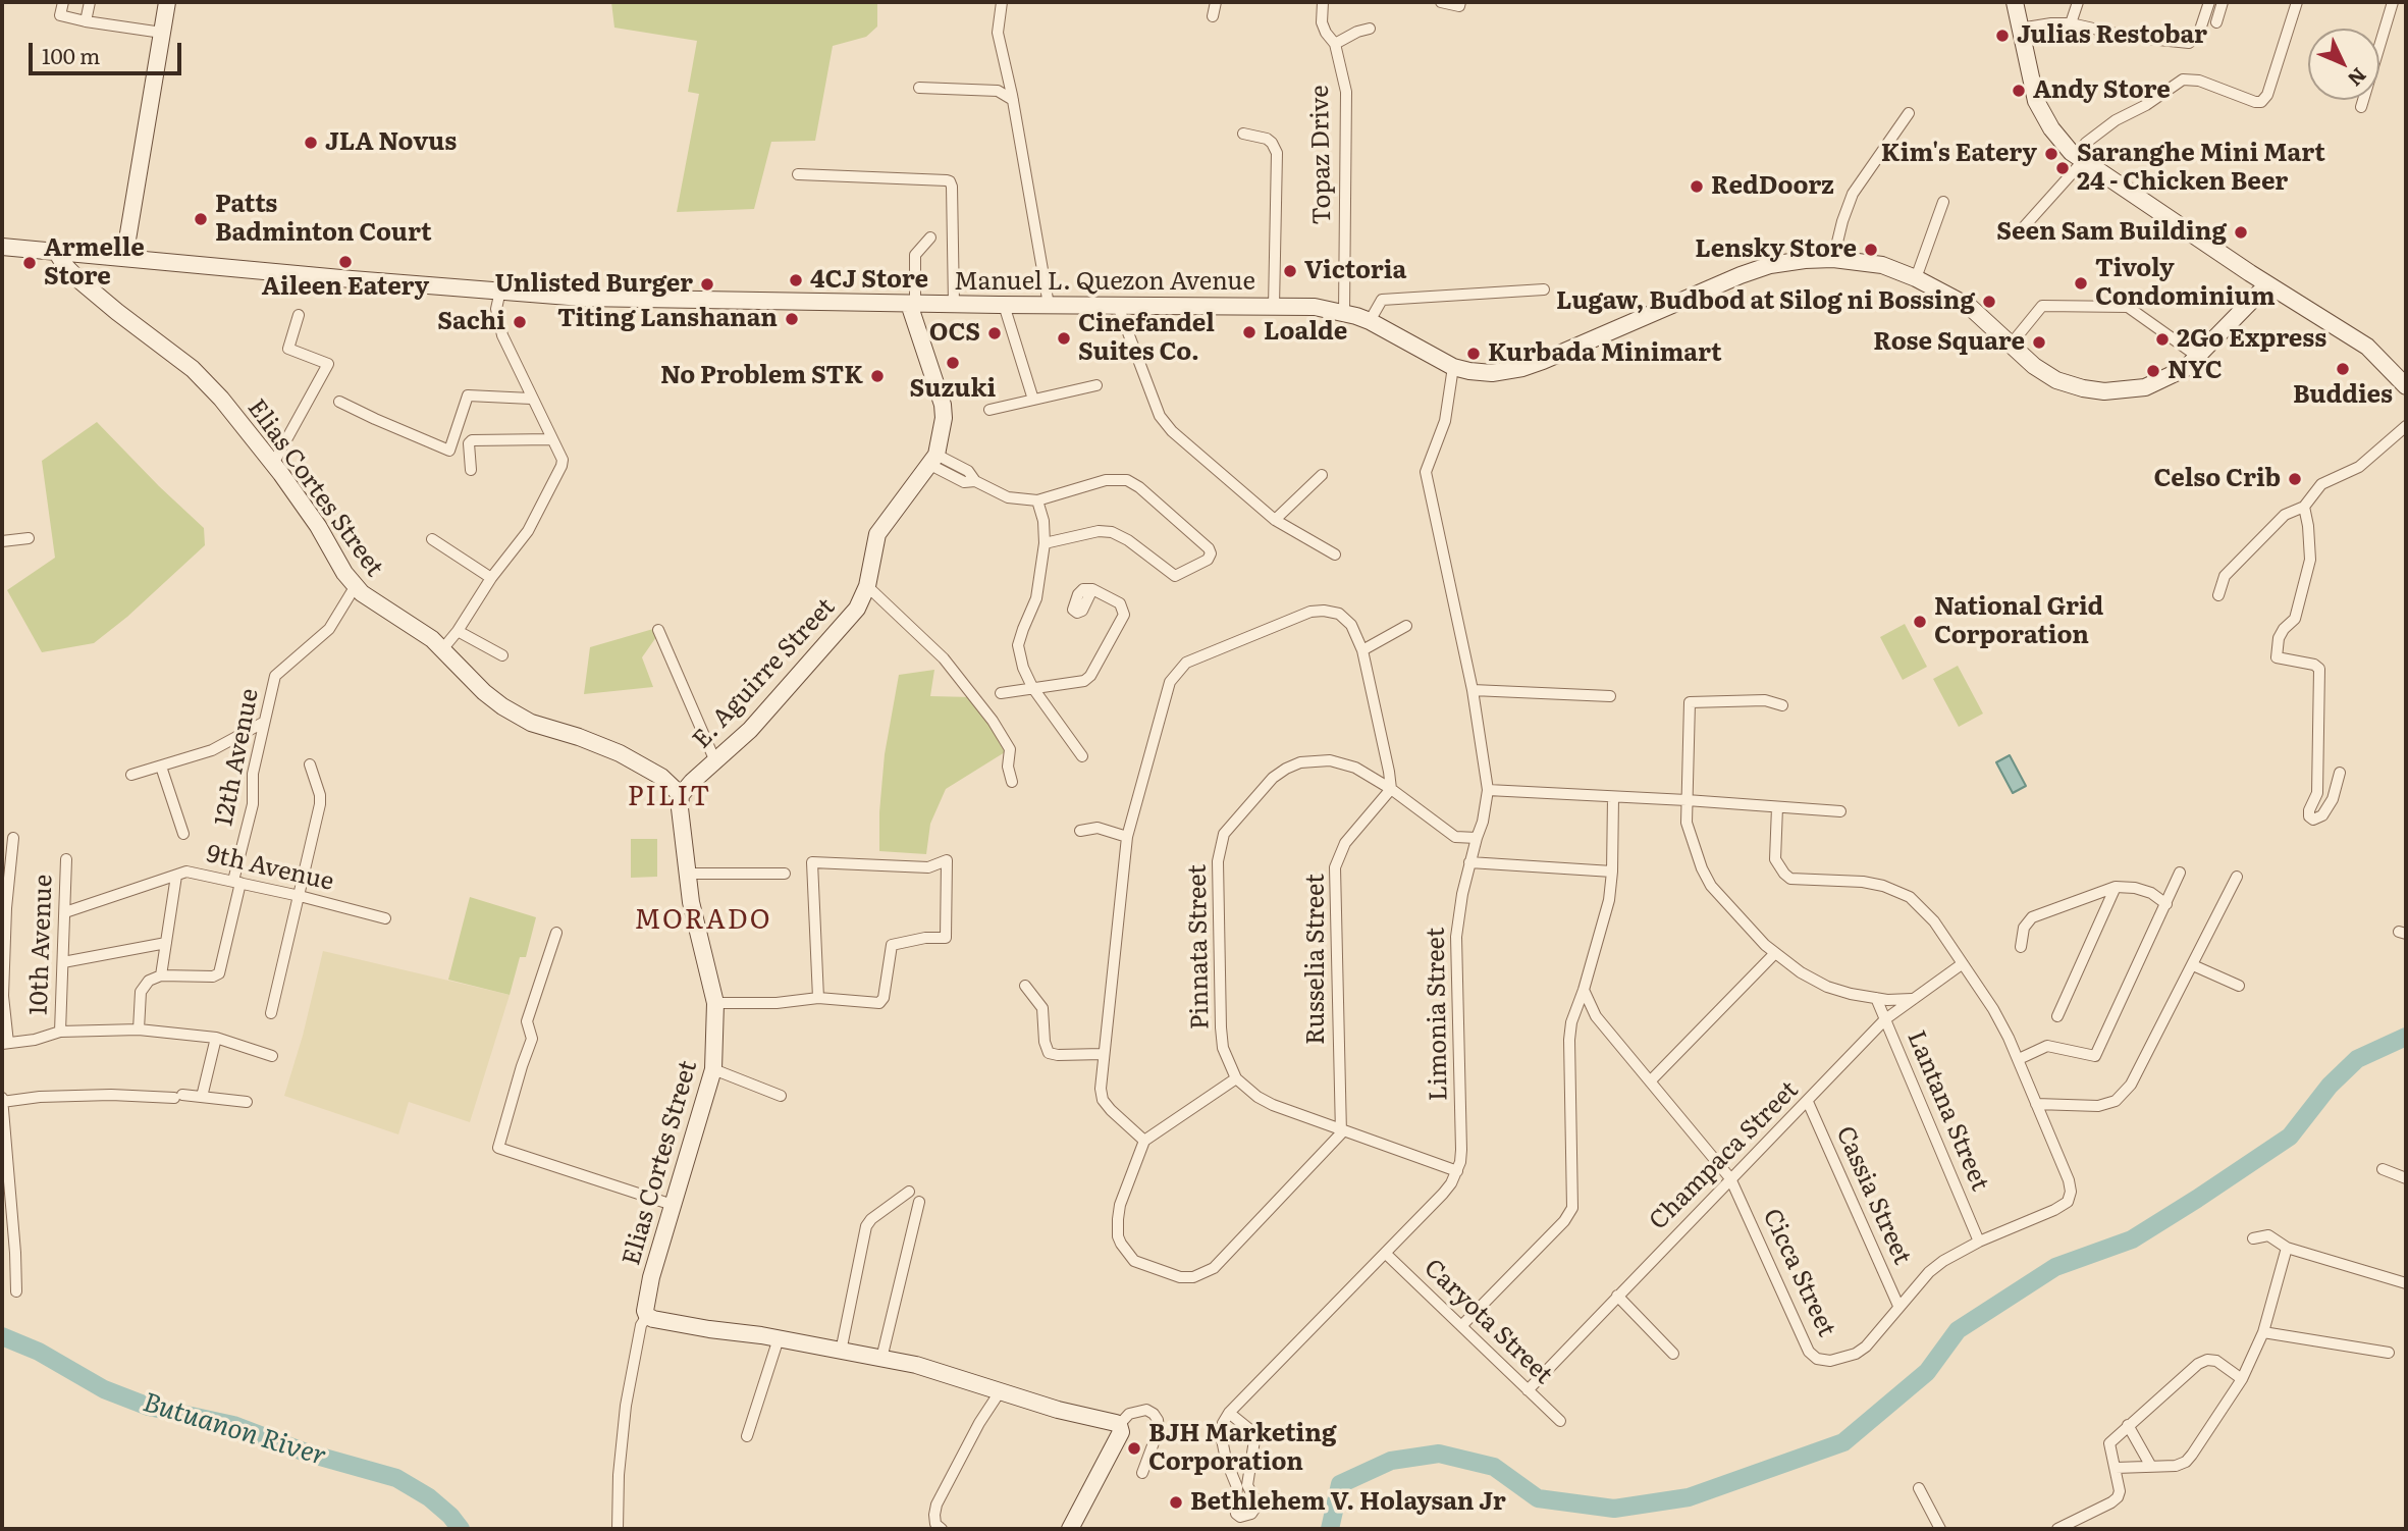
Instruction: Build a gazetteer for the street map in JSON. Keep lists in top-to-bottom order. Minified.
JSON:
{"streets":{"main road":["Manuel L. Quezon Avenue","Elias Cortes Street","E. Aguirre Street"],"street":["Topaz Drive","12th Avenue","9th Avenue","10th Avenue","Pinnata Street","Russelia Street","Limonia Street","Lantana Street","Champaca Street","Cassia Street","Cicca Street","Caryota Street"]},"crossings":[["Topaz Drive","Manuel L. Quezon Avenue"],["Manuel L. Quezon Avenue","Elias Cortes Street"],["Manuel L. Quezon Avenue","E. Aguirre Street"],["Manuel L. Quezon Avenue","Limonia Street"],["Elias Cortes Street","E. Aguirre Street"],["Elias Cortes Street","12th Avenue"],["12th Avenue","9th Avenue"],["9th Avenue","10th Avenue"],["Pinnata Street","Russelia Street"],["Pinnata Street","Limonia Street"],["Limonia Street","Caryota Street"],["Lantana Street","Champaca Street"],["Lantana Street","Cicca Street"],["Champaca Street","Cassia Street"],["Champaca Street","Cicca Street"],["Champaca Street","Caryota Street"],["Cassia Street","Cicca Street"]],"districts":["PILIT","MORADO"],"water":["Butuanon River"],"places":["Julias Restobar","Andy Store","JLA Novus","Kim's Eatery","Saranghe Mini Mart 24 - Chicken Beer","RedDoorz","Patts Badminton Court","Seen Sam Building","Lensky Store","Aileen Eatery","Armelle Store","Victoria","4CJ Store","Tivoly Condominium","Unlisted Burger","Lugaw, Budbod at Silog ni Bossing","Titing Lanshanan","Sachi","Loalde","OCS","Cinefandel Suites Co.","2Go Express","Rose Square","Kurbada Minimart","Suzuki","Buddies","NYC","No Problem STK","Celso Crib","National Grid Corporation","BJH Marketing Corporation","Bethlehem V. Holaysan Jr"],"scale_bar":"100 m","north":"bottom right"}
